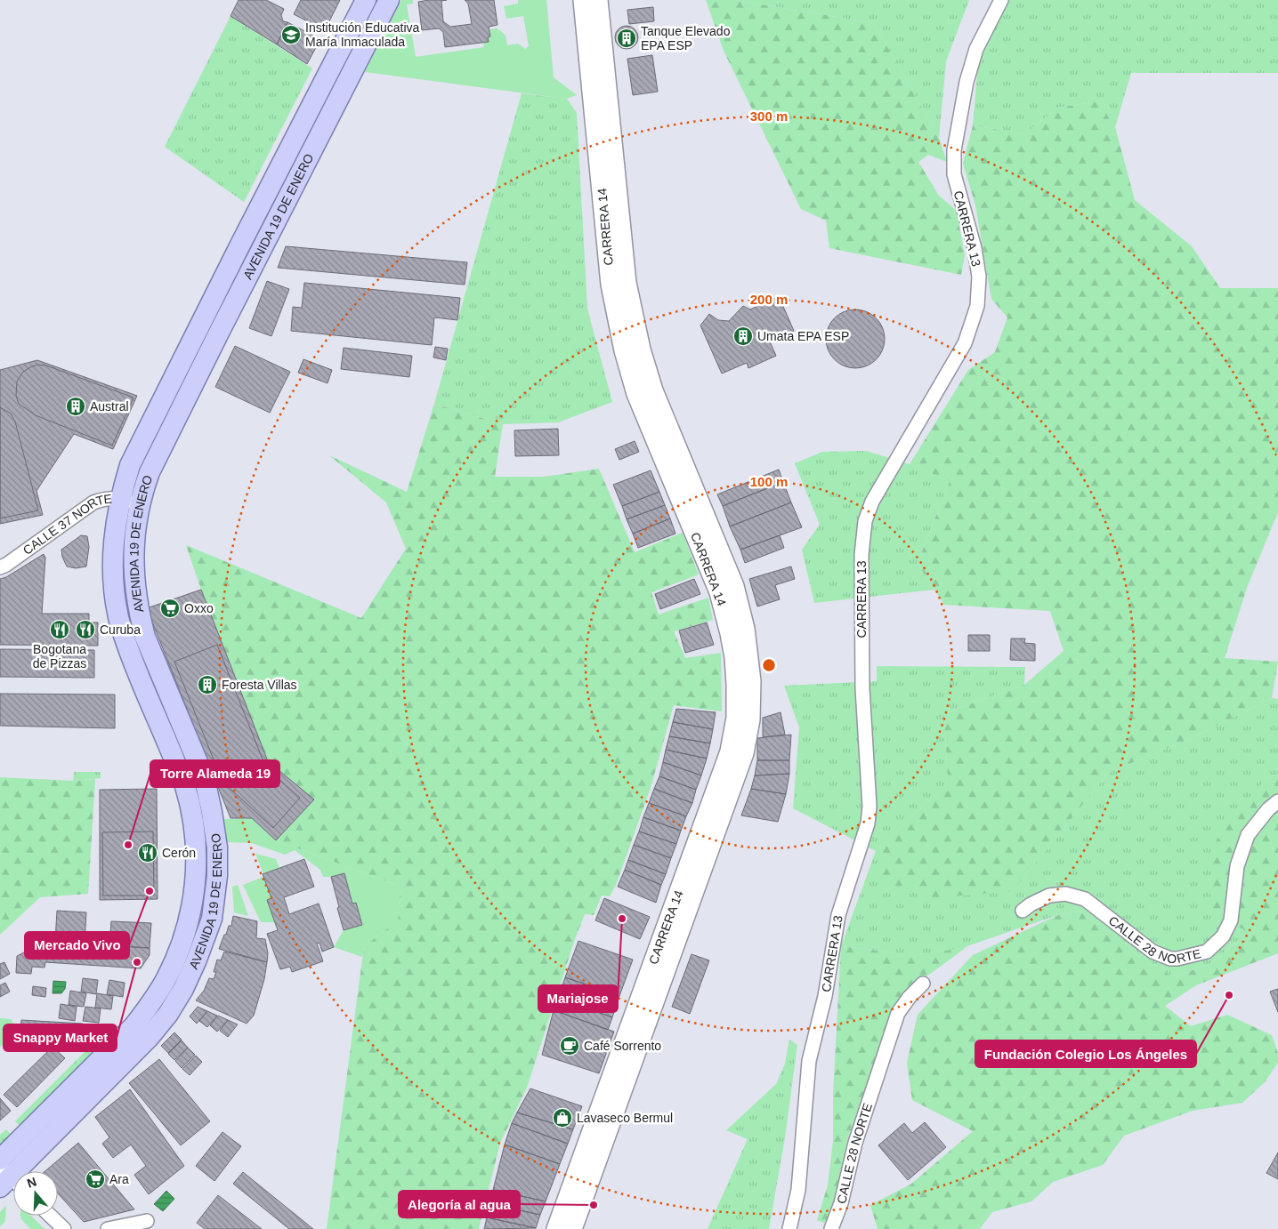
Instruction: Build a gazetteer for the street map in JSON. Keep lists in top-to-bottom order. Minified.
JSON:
{"streets":{"main road":["AVENIDA 19 DE ENERO","CARRERA 14"],"street":["CARRERA 13","CALLE 37 NORTE","CALLE 28 NORTE"]},"crossings":[["AVENIDA 19 DE ENERO","CALLE 37 NORTE"]],"places":{"school or university":["Institución Educativa María Inmaculada"],"building":["Tanque Elevado EPA ESP","Umata EPA ESP","Austral","Foresta Villas"],"supermarket":["Oxxo","Ara"],"restaurant":["Bogotana de Pizzas","Curuba","Cerón"],"other":["Torre Alameda 19","Mercado Vivo","Mariajose","Snappy Market","Fundación Colegio Los Ángeles","Alegoría al agua"],"cafe":["Café Sorrento"],"shop":["Lavaseco Bermul"]},"north":"top","rings":["300 m","200 m","100 m"]}
